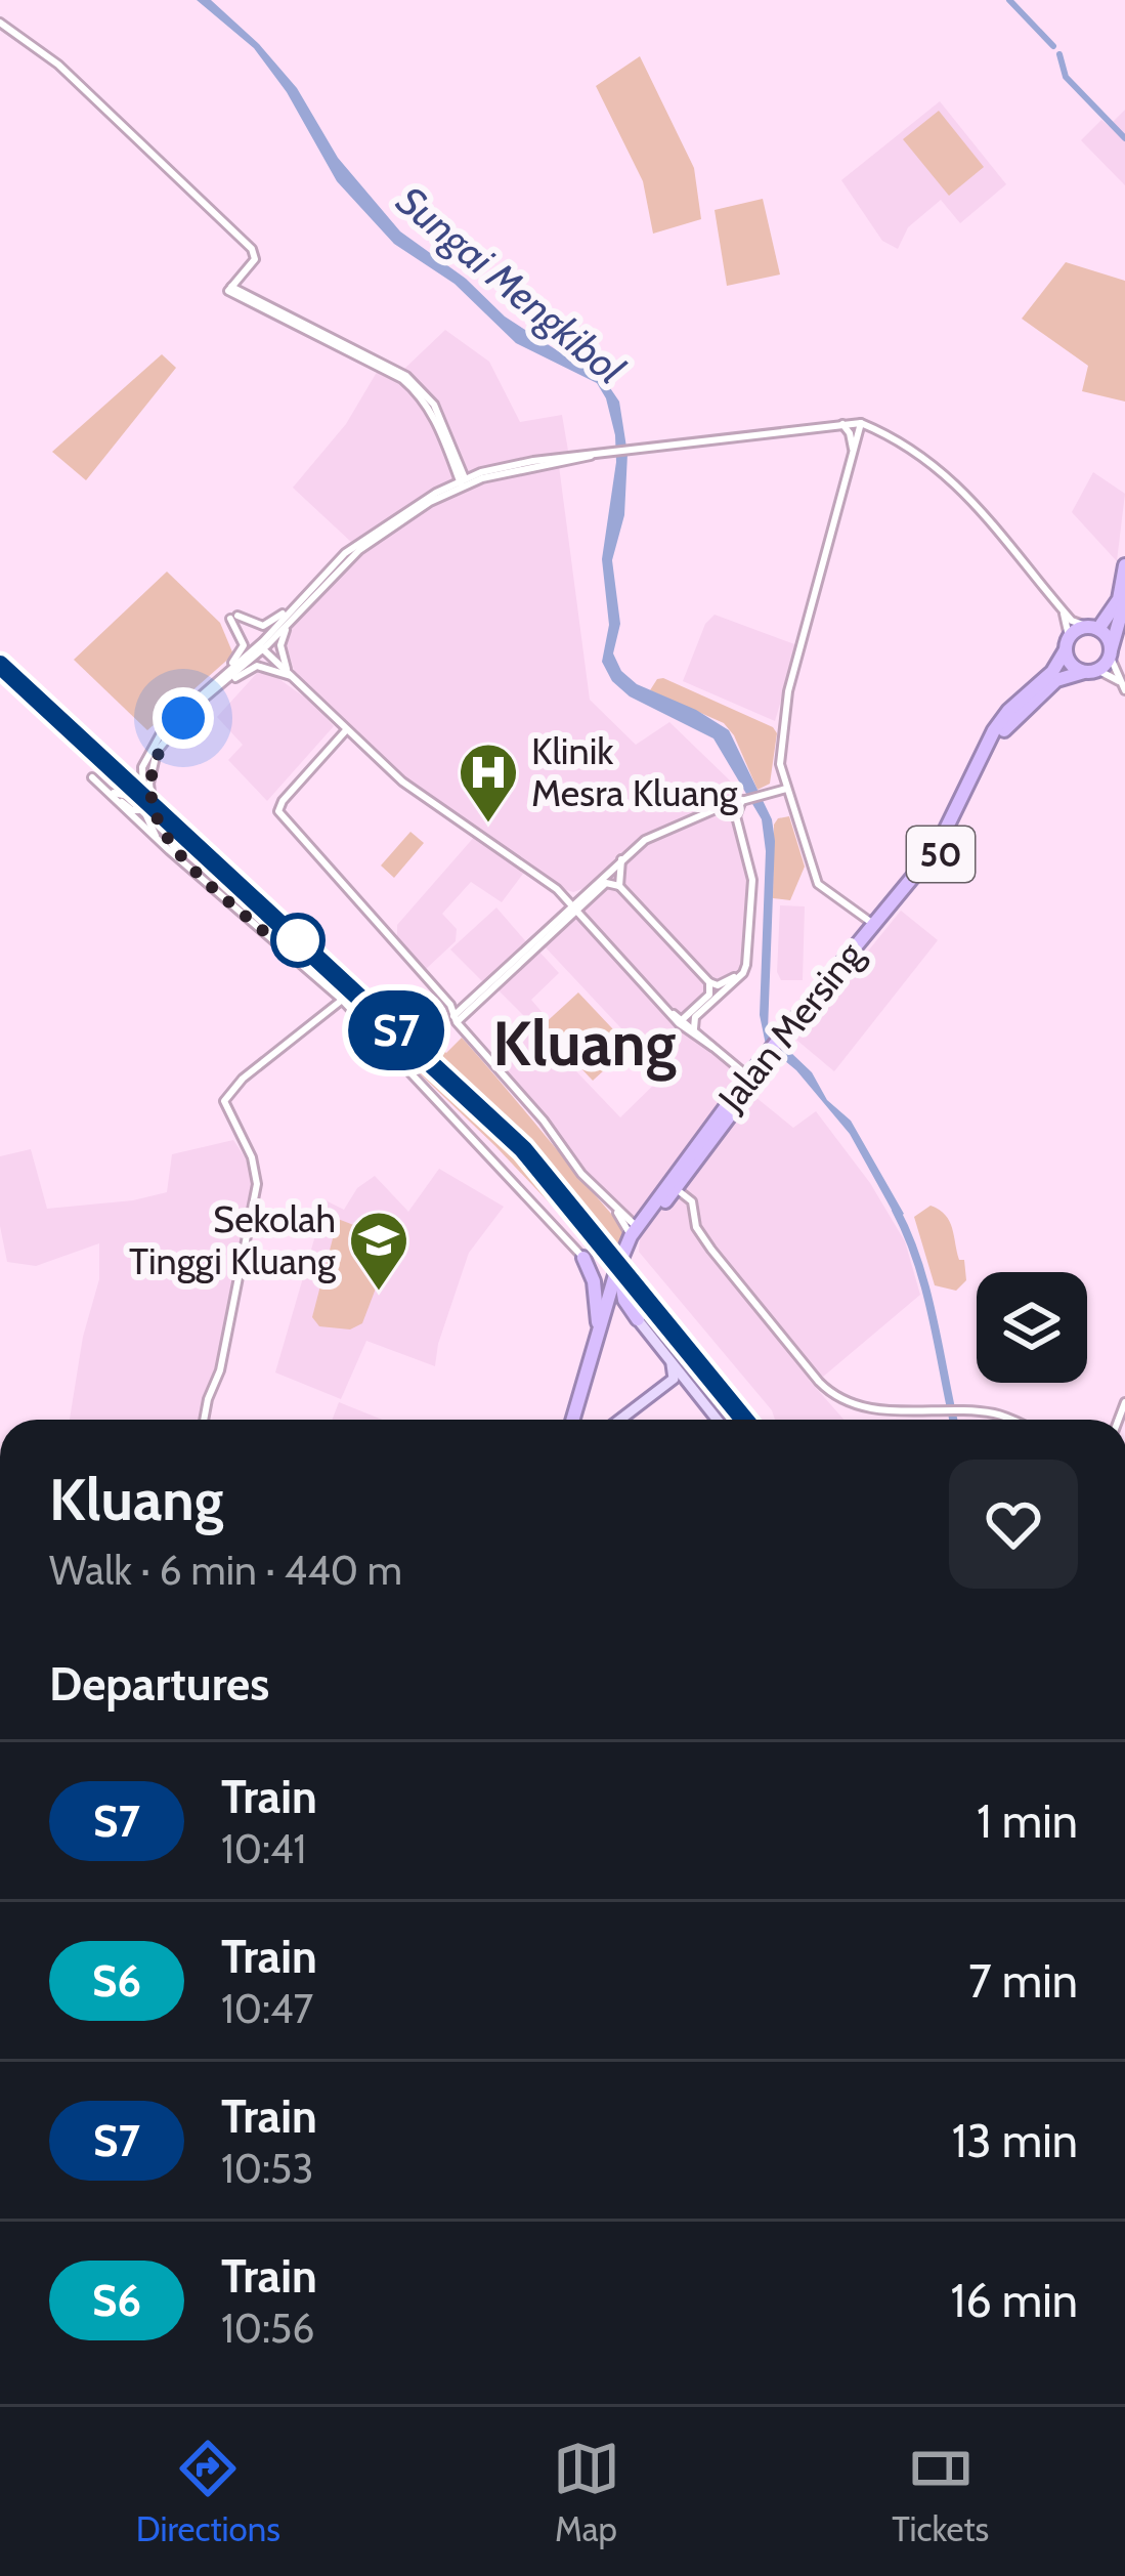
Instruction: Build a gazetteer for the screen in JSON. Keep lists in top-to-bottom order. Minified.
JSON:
{"streets":{"highway":["50","Jalan Mersing"]},"crossings":[["50","Jalan Mersing"]],"districts":["Kluang"],"water":["Sungai Mengkibol"],"places":{"hospital":["Klinik Mesra Kluang"],"school or university":["Sekolah Tinggi Kluang"]},"page":{"on_map":"S7","heading":[["Kluang","Walk · 6 min · 440 m"],"Departures"],"list":[{"mark":"S7","name":"Train","note":"10:41","value":"1 min"},{"mark":"S6","name":"Train","note":"10:47","value":"7 min"},{"mark":"S7","name":"Train","note":"10:53","value":"13 min"},{"mark":"S6","name":"Train","note":"10:56","value":"16 min"}],"tabs":["Directions","Map","Tickets"]}}
